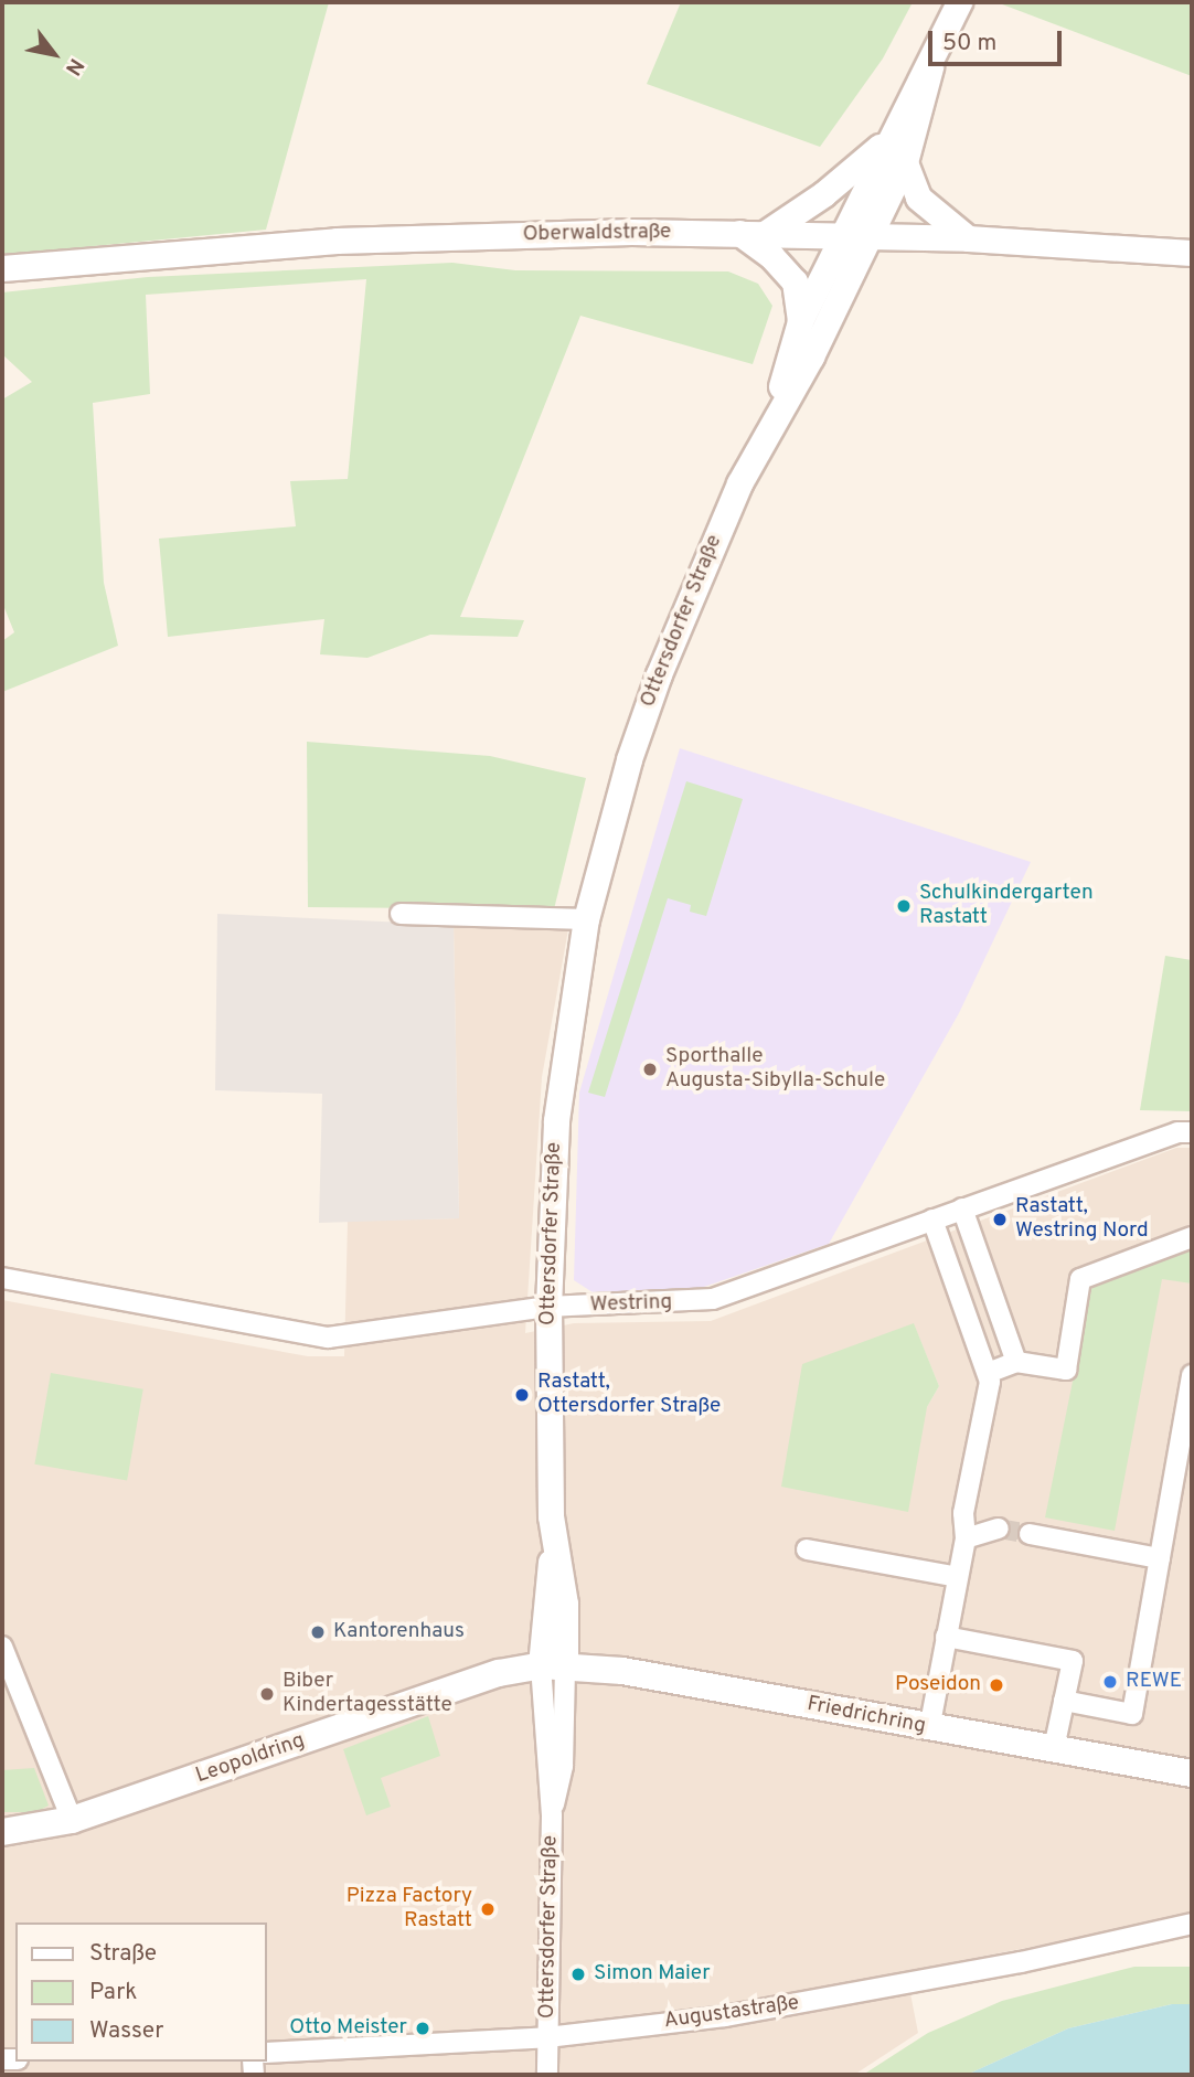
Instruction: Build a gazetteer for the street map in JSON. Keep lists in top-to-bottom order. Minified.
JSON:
{"streets":{"main road":["Friedrichring","Leopoldring"],"street":["Oberwaldstraße","Ottersdorfer Straße","Westring","Augustastraße"]},"crossings":[["Oberwaldstraße","Ottersdorfer Straße"],["Ottersdorfer Straße","Westring"],["Ottersdorfer Straße","Friedrichring"],["Ottersdorfer Straße","Leopoldring"],["Ottersdorfer Straße","Augustastraße"],["Friedrichring","Leopoldring"]],"places":["Schulkindergarten Rastatt","Sporthalle Augusta-Sibylla-Schule","Rastatt, Westring Nord","Rastatt, Ottersdorfer Straße","Kantorenhaus","REWE","Poseidon","Biber Kindertagesstätte","Pizza Factory Rastatt","Simon Maier","Otto Meister"],"legend":["Straße","Park","Wasser"],"scale_bar":"50 m","north":"bottom right"}
